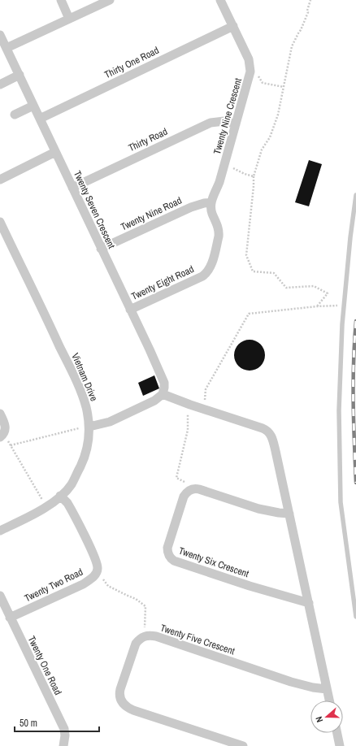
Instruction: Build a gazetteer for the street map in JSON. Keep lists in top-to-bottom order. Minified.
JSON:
{"streets":{"street":["Thirty One Road","Twenty Nine Crescent","Thirty Road","Twenty Seven Crescent","Twenty Nine Road","Twenty Eight Road","Vietnam Drive","Twenty Six Crescent","Twenty Two Road","Twenty Five Crescent","Twenty One Road"]},"crossings":[["Thirty One Road","Twenty Nine Crescent"],["Thirty One Road","Twenty Seven Crescent"],["Twenty Nine Crescent","Thirty Road"],["Twenty Nine Crescent","Twenty Nine Road"],["Twenty Nine Crescent","Twenty Eight Road"],["Thirty Road","Twenty Seven Crescent"],["Twenty Seven Crescent","Twenty Nine Road"],["Twenty Seven Crescent","Twenty Eight Road"],["Twenty Nine Road","Twenty Eight Road"],["Vietnam Drive","Twenty Two Road"],["Twenty Two Road","Twenty One Road"]],"scale_bar":"50 m","north":"left"}
